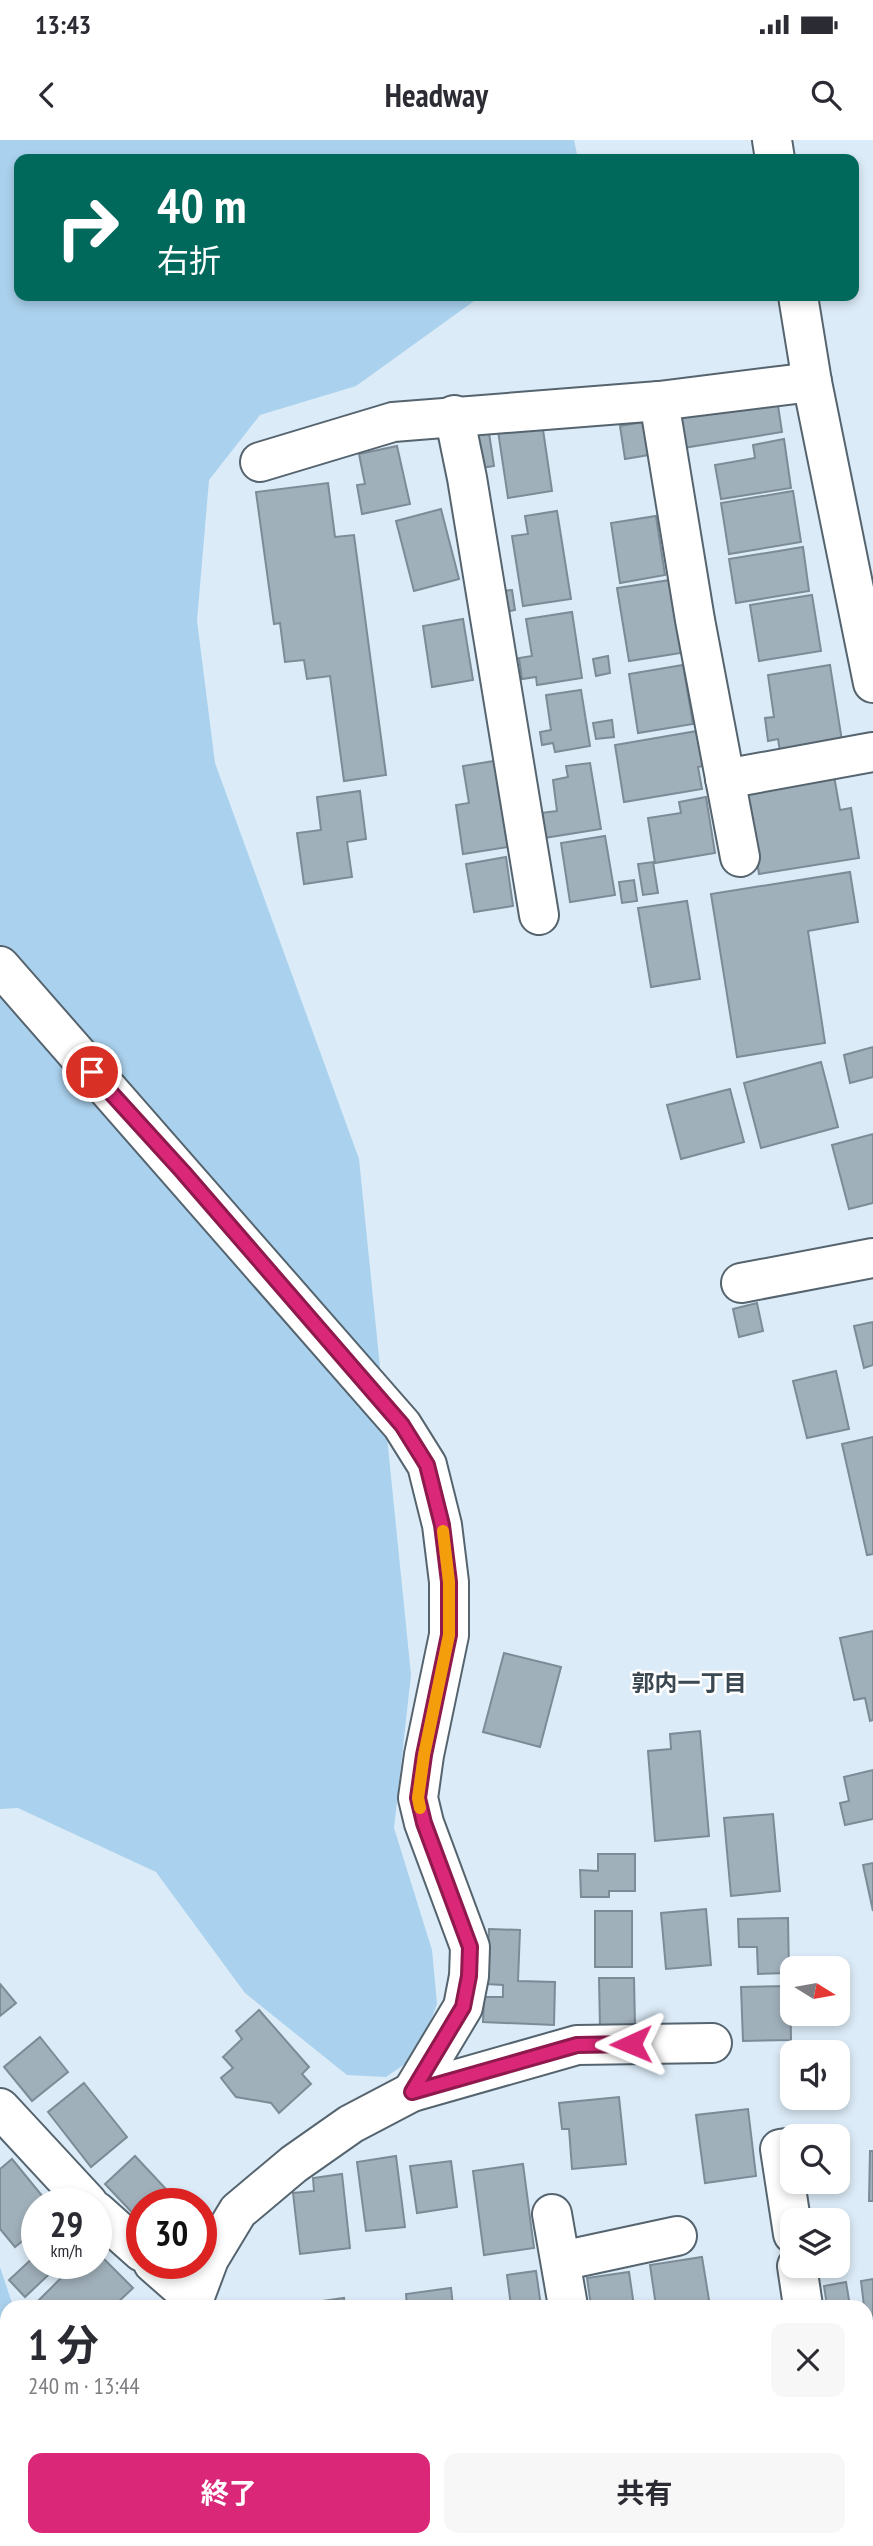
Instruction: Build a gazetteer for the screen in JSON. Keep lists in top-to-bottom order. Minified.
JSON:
{"districts":["郭内一丁目"],"north":"right","page":{"status":"13:43","header":"Headway","turn":["40 m","右折"],"speed":"29 km/h","limit":"30","heading":["1 分","240 m · 13:44"],"buttons":["終了","共有"]}}
